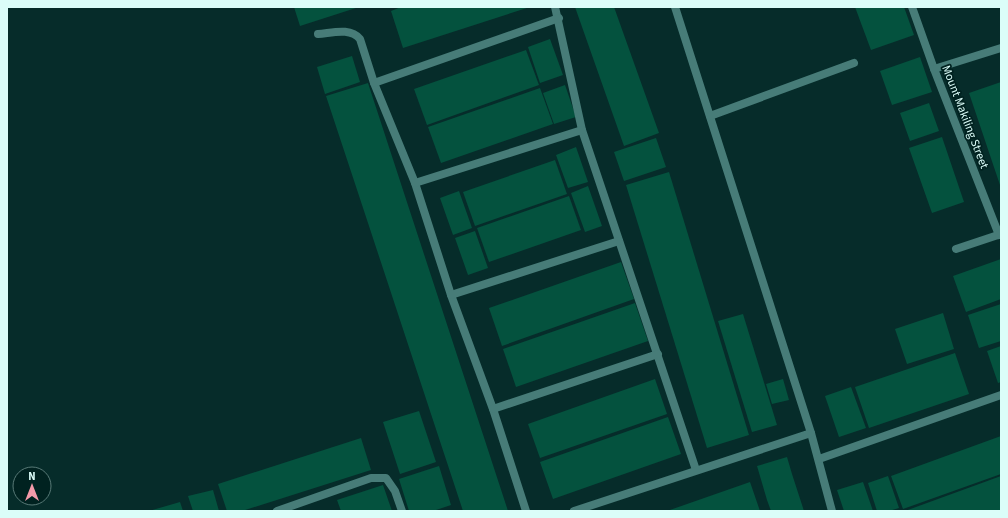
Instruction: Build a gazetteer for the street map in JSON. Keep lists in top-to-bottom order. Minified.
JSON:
{"streets":{"street":["Mount Makiling Street"]},"north":"top"}
